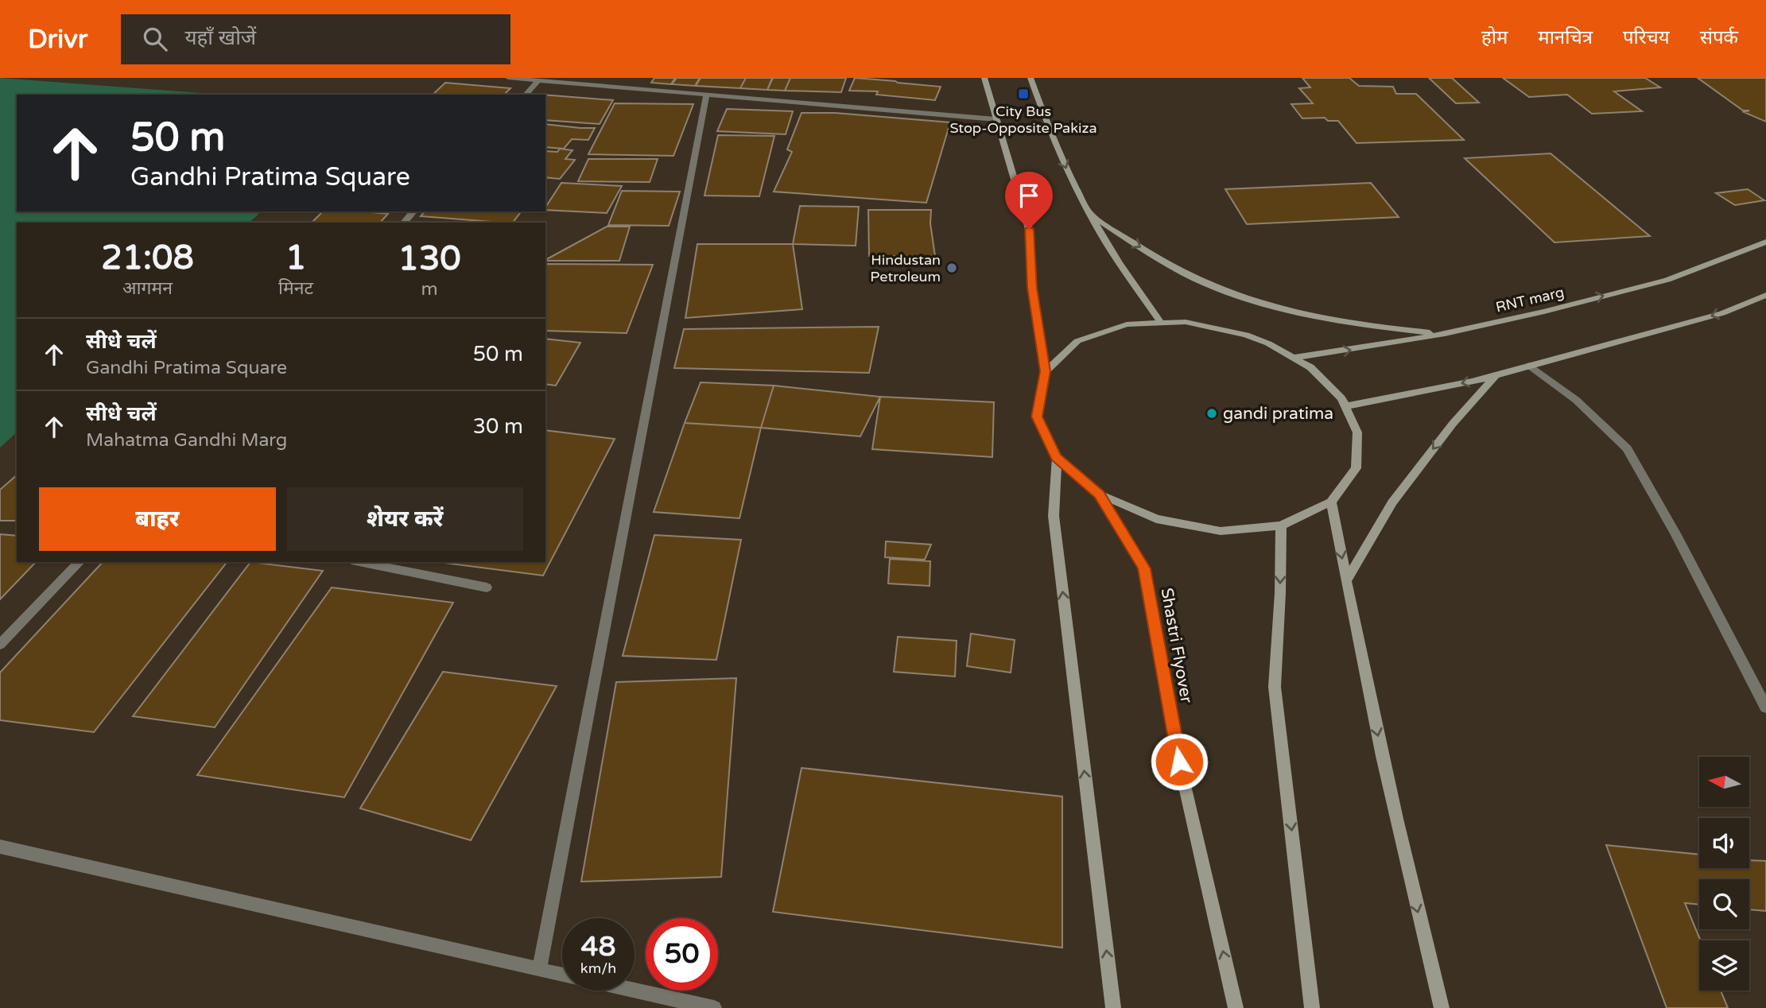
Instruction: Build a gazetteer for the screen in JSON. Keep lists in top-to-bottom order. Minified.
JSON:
{"streets":{"main road":["RNT marg","Shastri Flyover"]},"places":{"transit":["City Bus Stop-Opposite Pakiza"],"other":["Hindustan Petroleum","gandi pratima"]},"north":"left","page":{"header":"Drivr","search":"यहाँ खोजें","nav":["होम","मानचित्र","परिचय","संपर्क"],"turn":["50 m","Gandhi Pratima Square"],"eta":["21:08","आगमन","1","मिनट","130","m"],"list":[{"name":"सीधे चलें","note":"Gandhi Pratima Square","value":"50 m"},{"name":"सीधे चलें","note":"Mahatma Gandhi Marg","value":"30 m"}],"buttons":["बाहर","शेयर करें"],"speed":"48 km/h","limit":"50"}}
